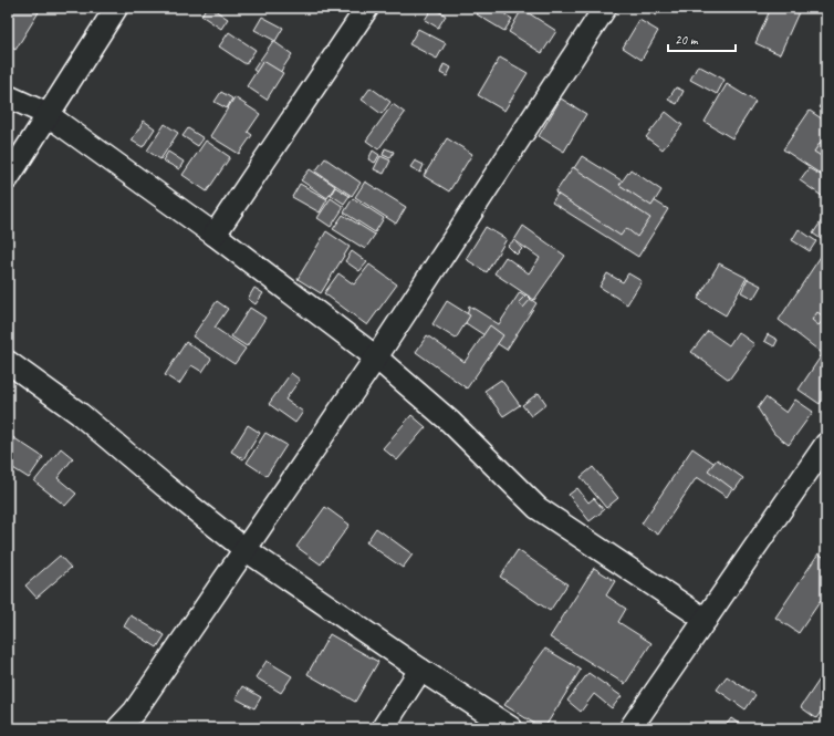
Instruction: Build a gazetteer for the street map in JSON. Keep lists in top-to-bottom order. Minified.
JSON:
{"scale_bar":"20 m"}
